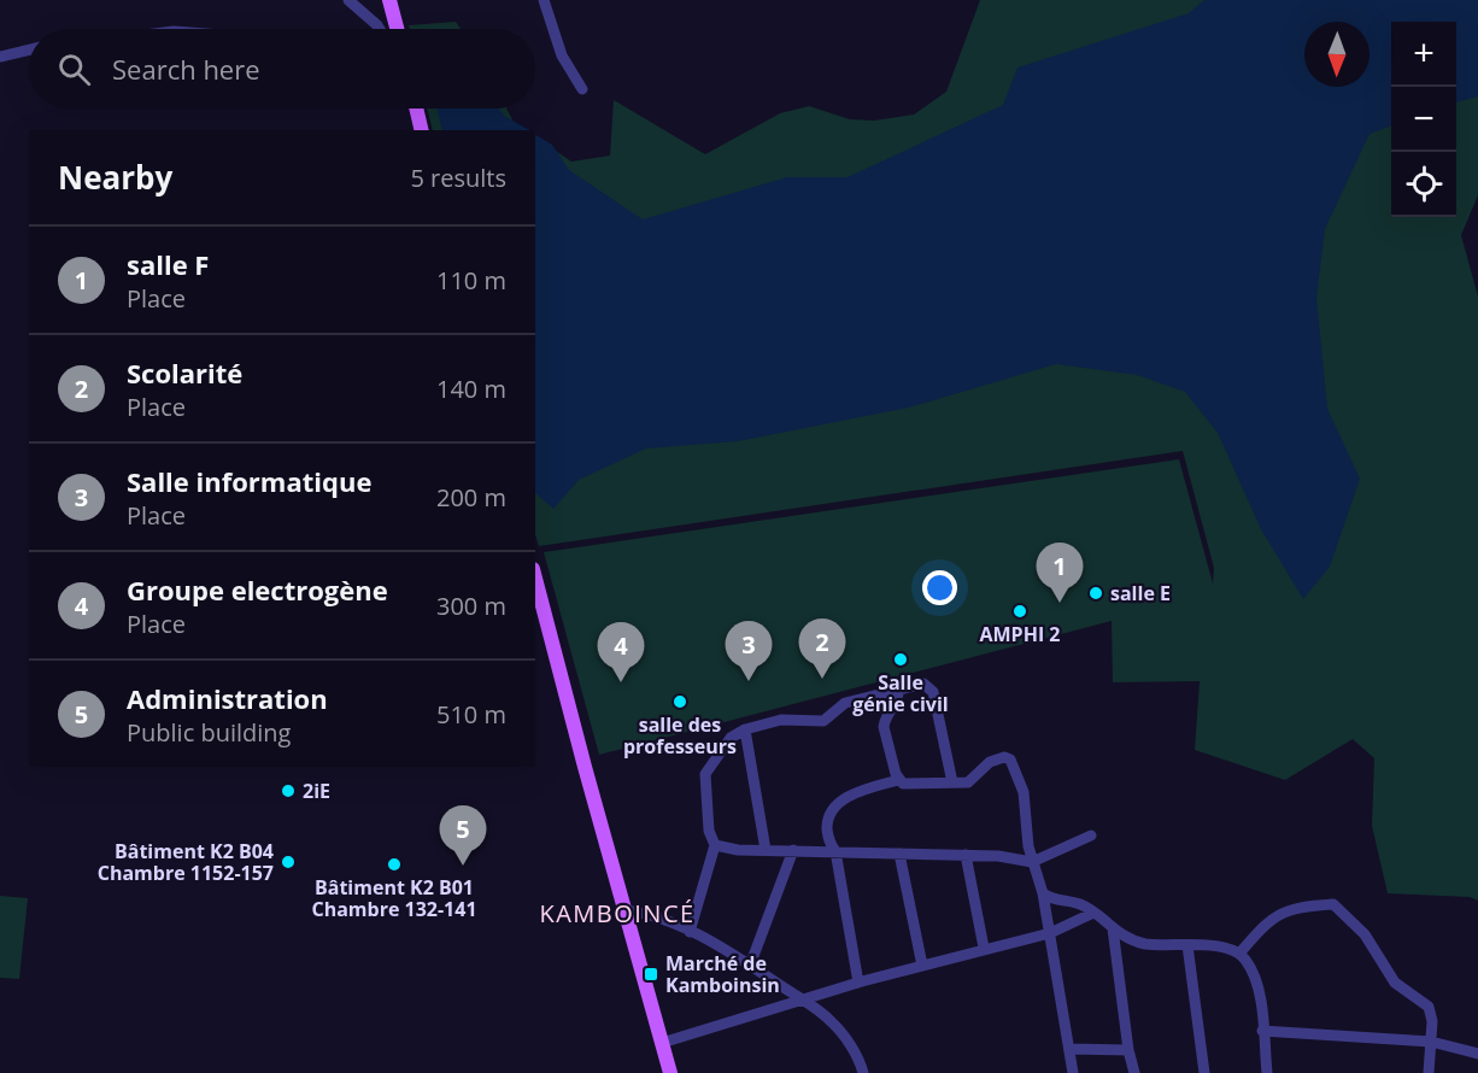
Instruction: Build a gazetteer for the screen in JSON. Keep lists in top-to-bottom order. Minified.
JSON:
{"districts":["KAMBOINCÉ"],"places":{"other":["salle E","AMPHI 2","Salle génie civil","salle des professeurs","2iE","Bâtiment K2 B04 Chambre 1152-157","Bâtiment K2 B01 Chambre 132-141"],"transit":["Marché de Kamboinsin"]},"north":"bottom","page":{"map_buttons":["+","−"],"search":"Search here","heading":["Nearby","5 results"],"list":[{"mark":"1","name":"salle F","note":"Place","value":"110 m"},{"mark":"2","name":"Scolarité","note":"Place","value":"140 m"},{"mark":"3","name":"Salle informatique","note":"Place","value":"200 m"},{"mark":"4","name":"Groupe electrogène","note":"Place","value":"300 m"},{"mark":"5","name":"Administration","note":"Public building","value":"510 m"}],"pins":["1","2","3","4","5"]}}
